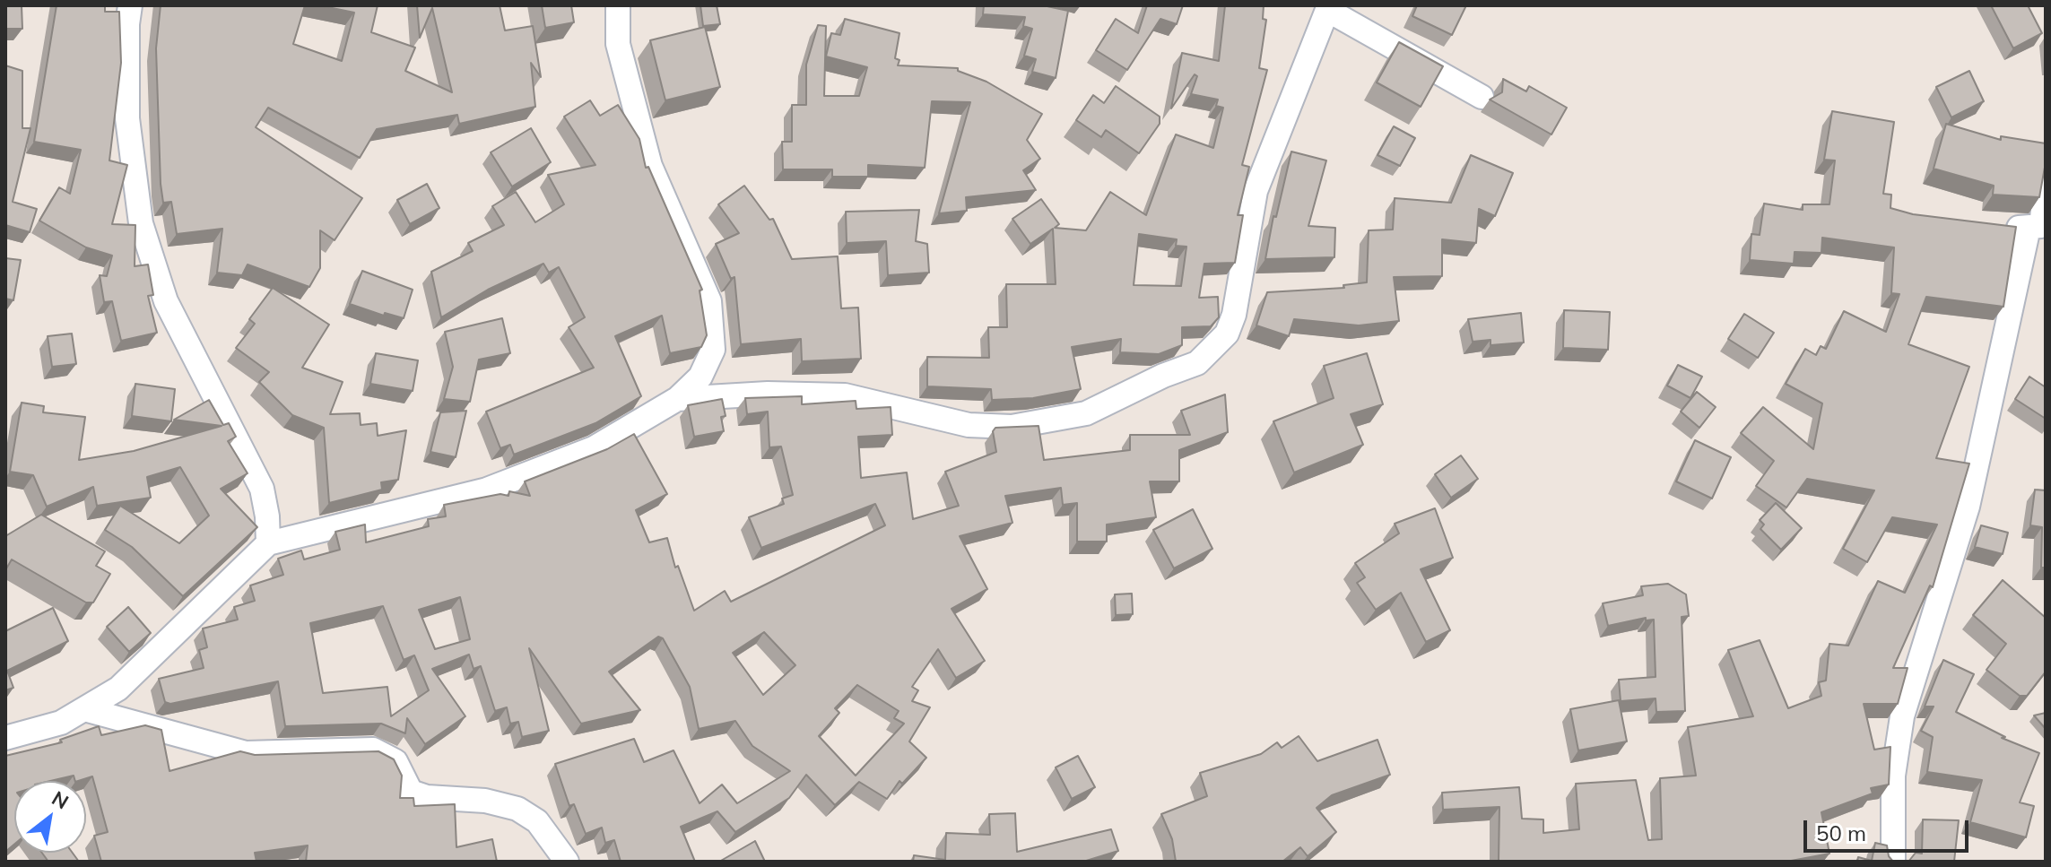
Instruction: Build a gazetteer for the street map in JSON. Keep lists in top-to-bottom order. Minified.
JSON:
{"scale_bar":"50 m","north":"top right"}
